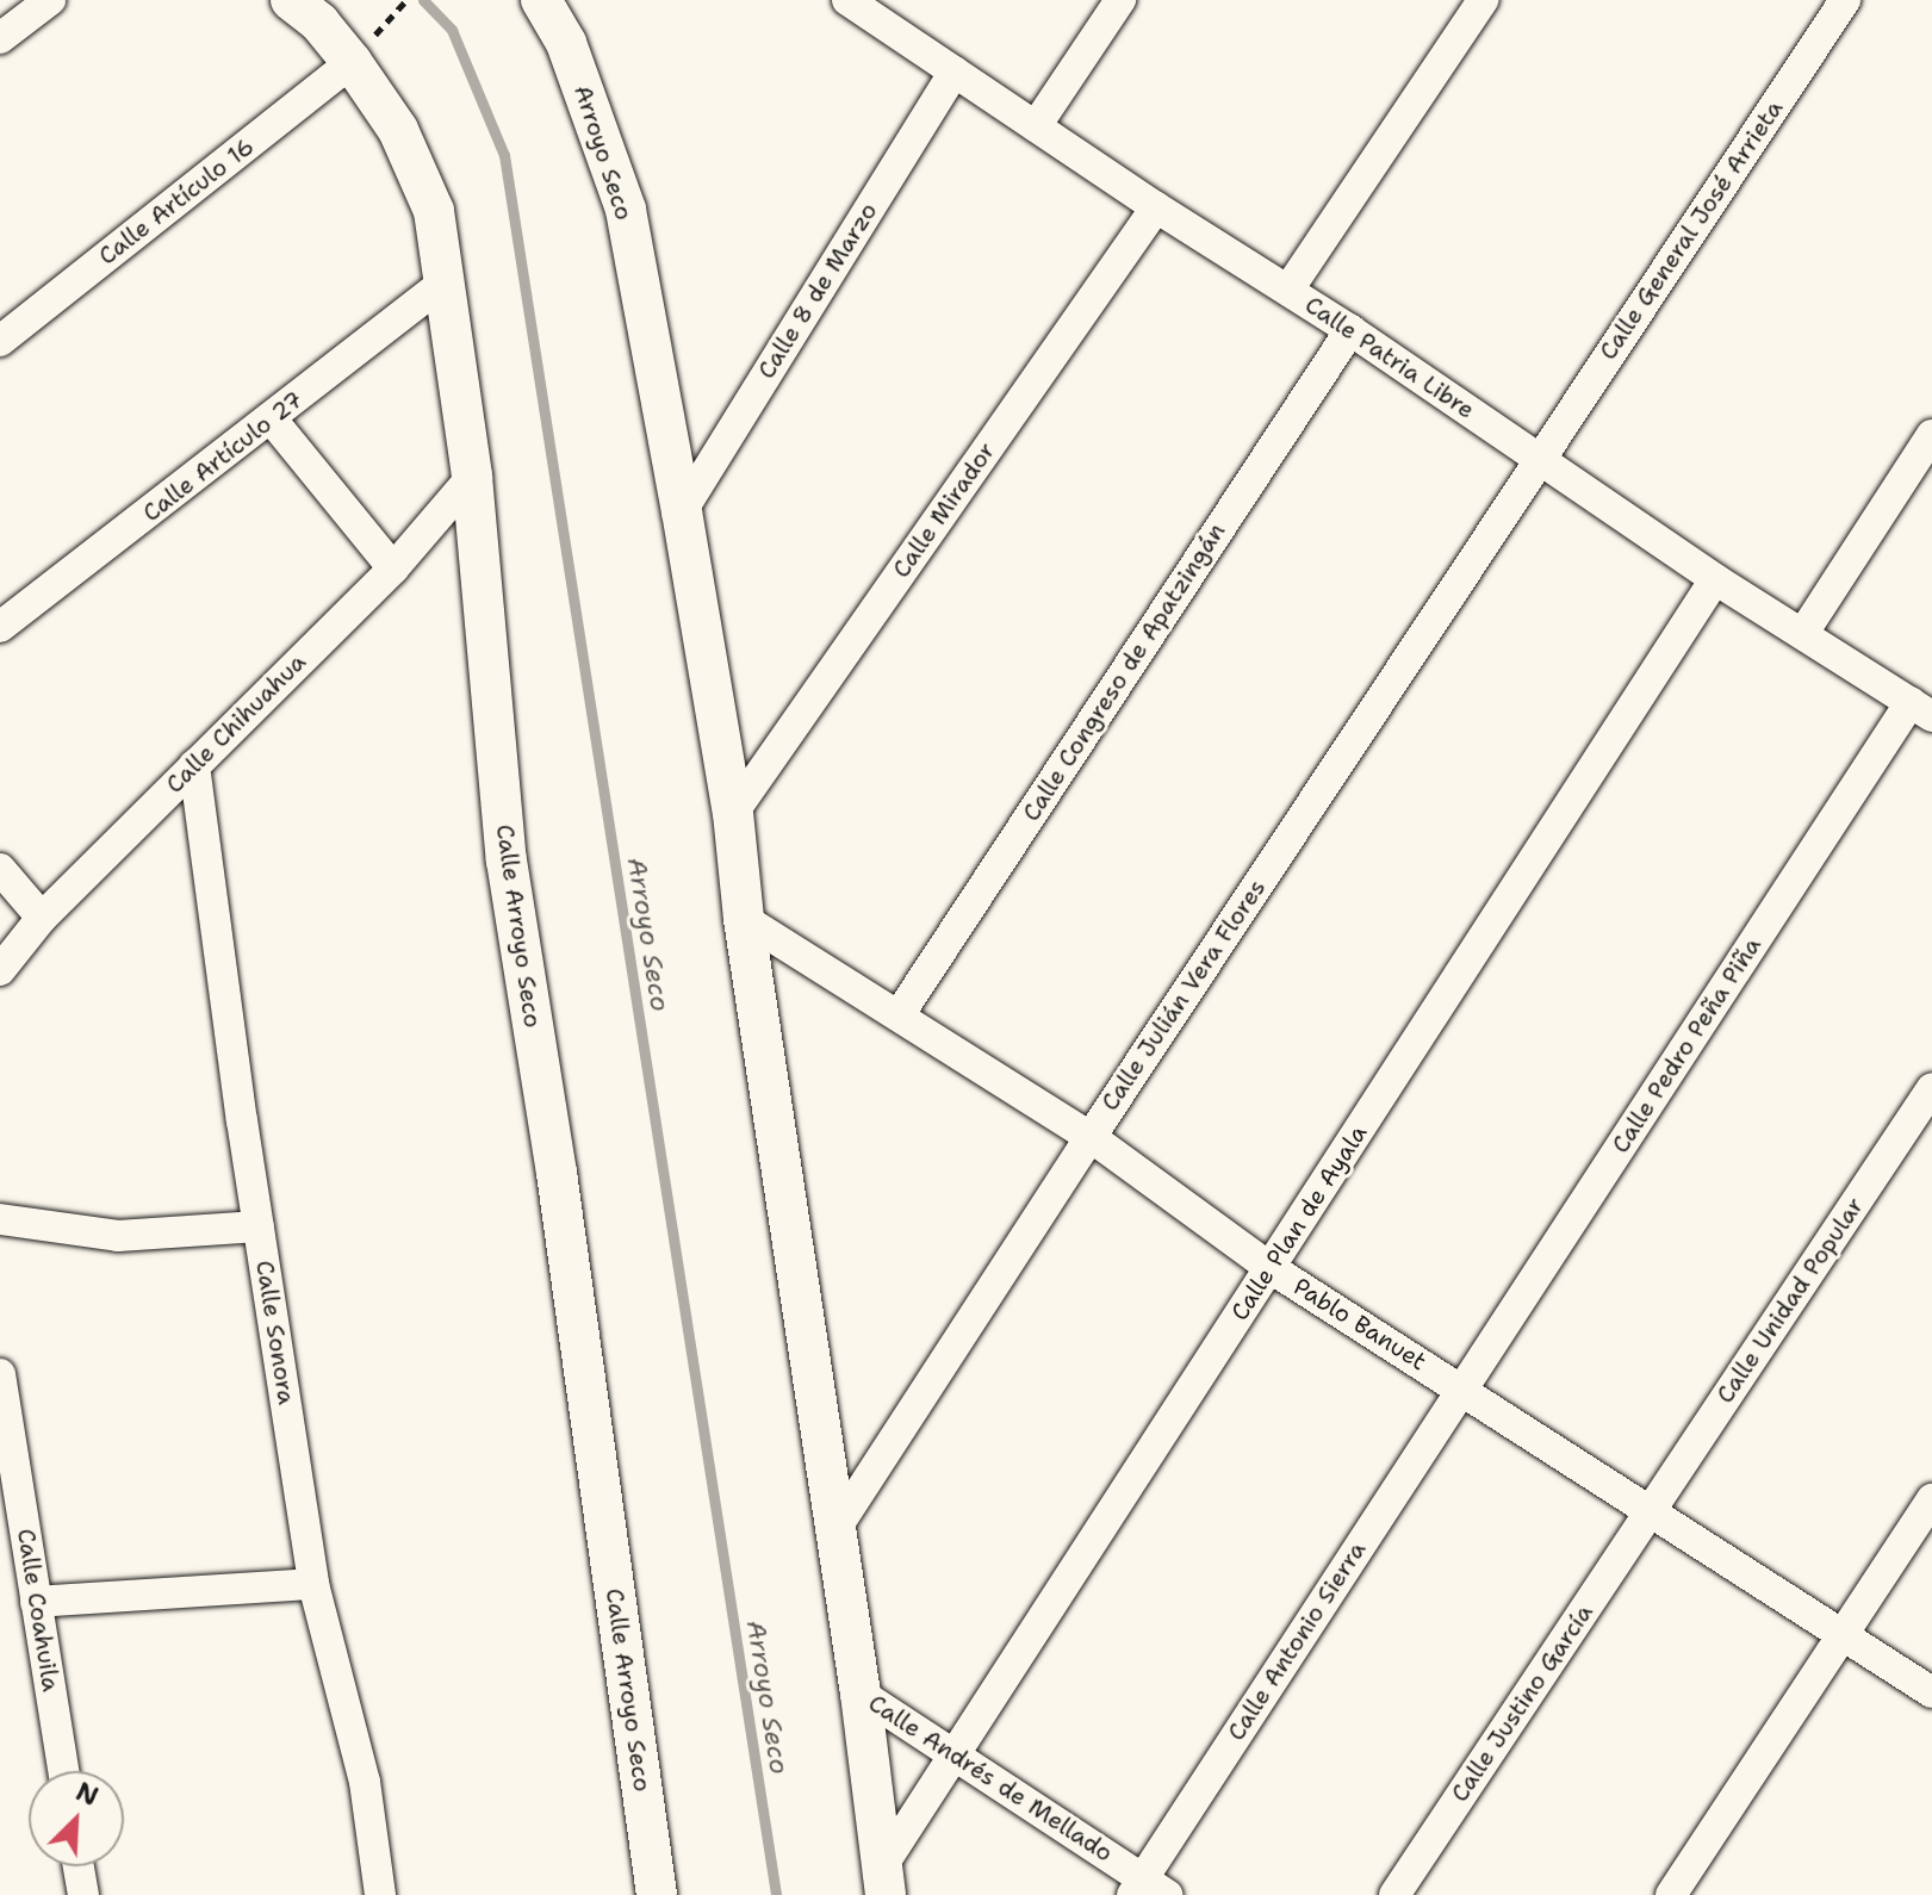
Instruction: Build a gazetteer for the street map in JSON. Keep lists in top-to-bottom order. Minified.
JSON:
{"streets":{"street":["Arroyo Seco","Calle Artículo 16","Calle General José Arrieta","Calle 8 de Marzo","Calle Patria Libre","Calle Artículo 27","Calle Mirador","Calle Congreso de Apatzingán","Calle Chihuahua","Calle Arroyo Seco","Calle Julián Vera Flores","Calle Pedro Peña Piña","Calle Plan de Ayala","Calle Unidad Popular","Pablo Banuet","Calle Sonora","Calle Coahuila","Calle Antonio Sierra","Calle Justino García","Calle Andrés de Mellado"]},"crossings":[["Arroyo Seco","Calle 8 de Marzo"],["Arroyo Seco","Calle Mirador"],["Arroyo Seco","Calle Julián Vera Flores"],["Arroyo Seco","Calle Plan de Ayala"],["Arroyo Seco","Pablo Banuet"],["Arroyo Seco","Calle Andrés de Mellado"],["Calle Artículo 16","Calle Arroyo Seco"],["Calle General José Arrieta","Calle Patria Libre"],["Calle General José Arrieta","Calle Julián Vera Flores"],["Calle 8 de Marzo","Calle Patria Libre"],["Calle Patria Libre","Calle Mirador"],["Calle Patria Libre","Calle Congreso de Apatzingán"],["Calle Patria Libre","Calle Julián Vera Flores"],["Calle Patria Libre","Calle Pedro Peña Piña"],["Calle Patria Libre","Calle Plan de Ayala"],["Calle Artículo 27","Calle Arroyo Seco"],["Calle Congreso de Apatzingán","Pablo Banuet"],["Calle Chihuahua","Calle Arroyo Seco"],["Calle Chihuahua","Calle Sonora"],["Calle Julián Vera Flores","Pablo Banuet"],["Calle Pedro Peña Piña","Pablo Banuet"],["Calle Pedro Peña Piña","Calle Antonio Sierra"],["Calle Plan de Ayala","Pablo Banuet"],["Calle Plan de Ayala","Calle Andrés de Mellado"],["Calle Unidad Popular","Pablo Banuet"],["Calle Unidad Popular","Calle Justino García"],["Pablo Banuet","Calle Antonio Sierra"],["Pablo Banuet","Calle Justino García"],["Calle Antonio Sierra","Calle Andrés de Mellado"]],"water":["Arroyo Seco"],"north":"top right"}
